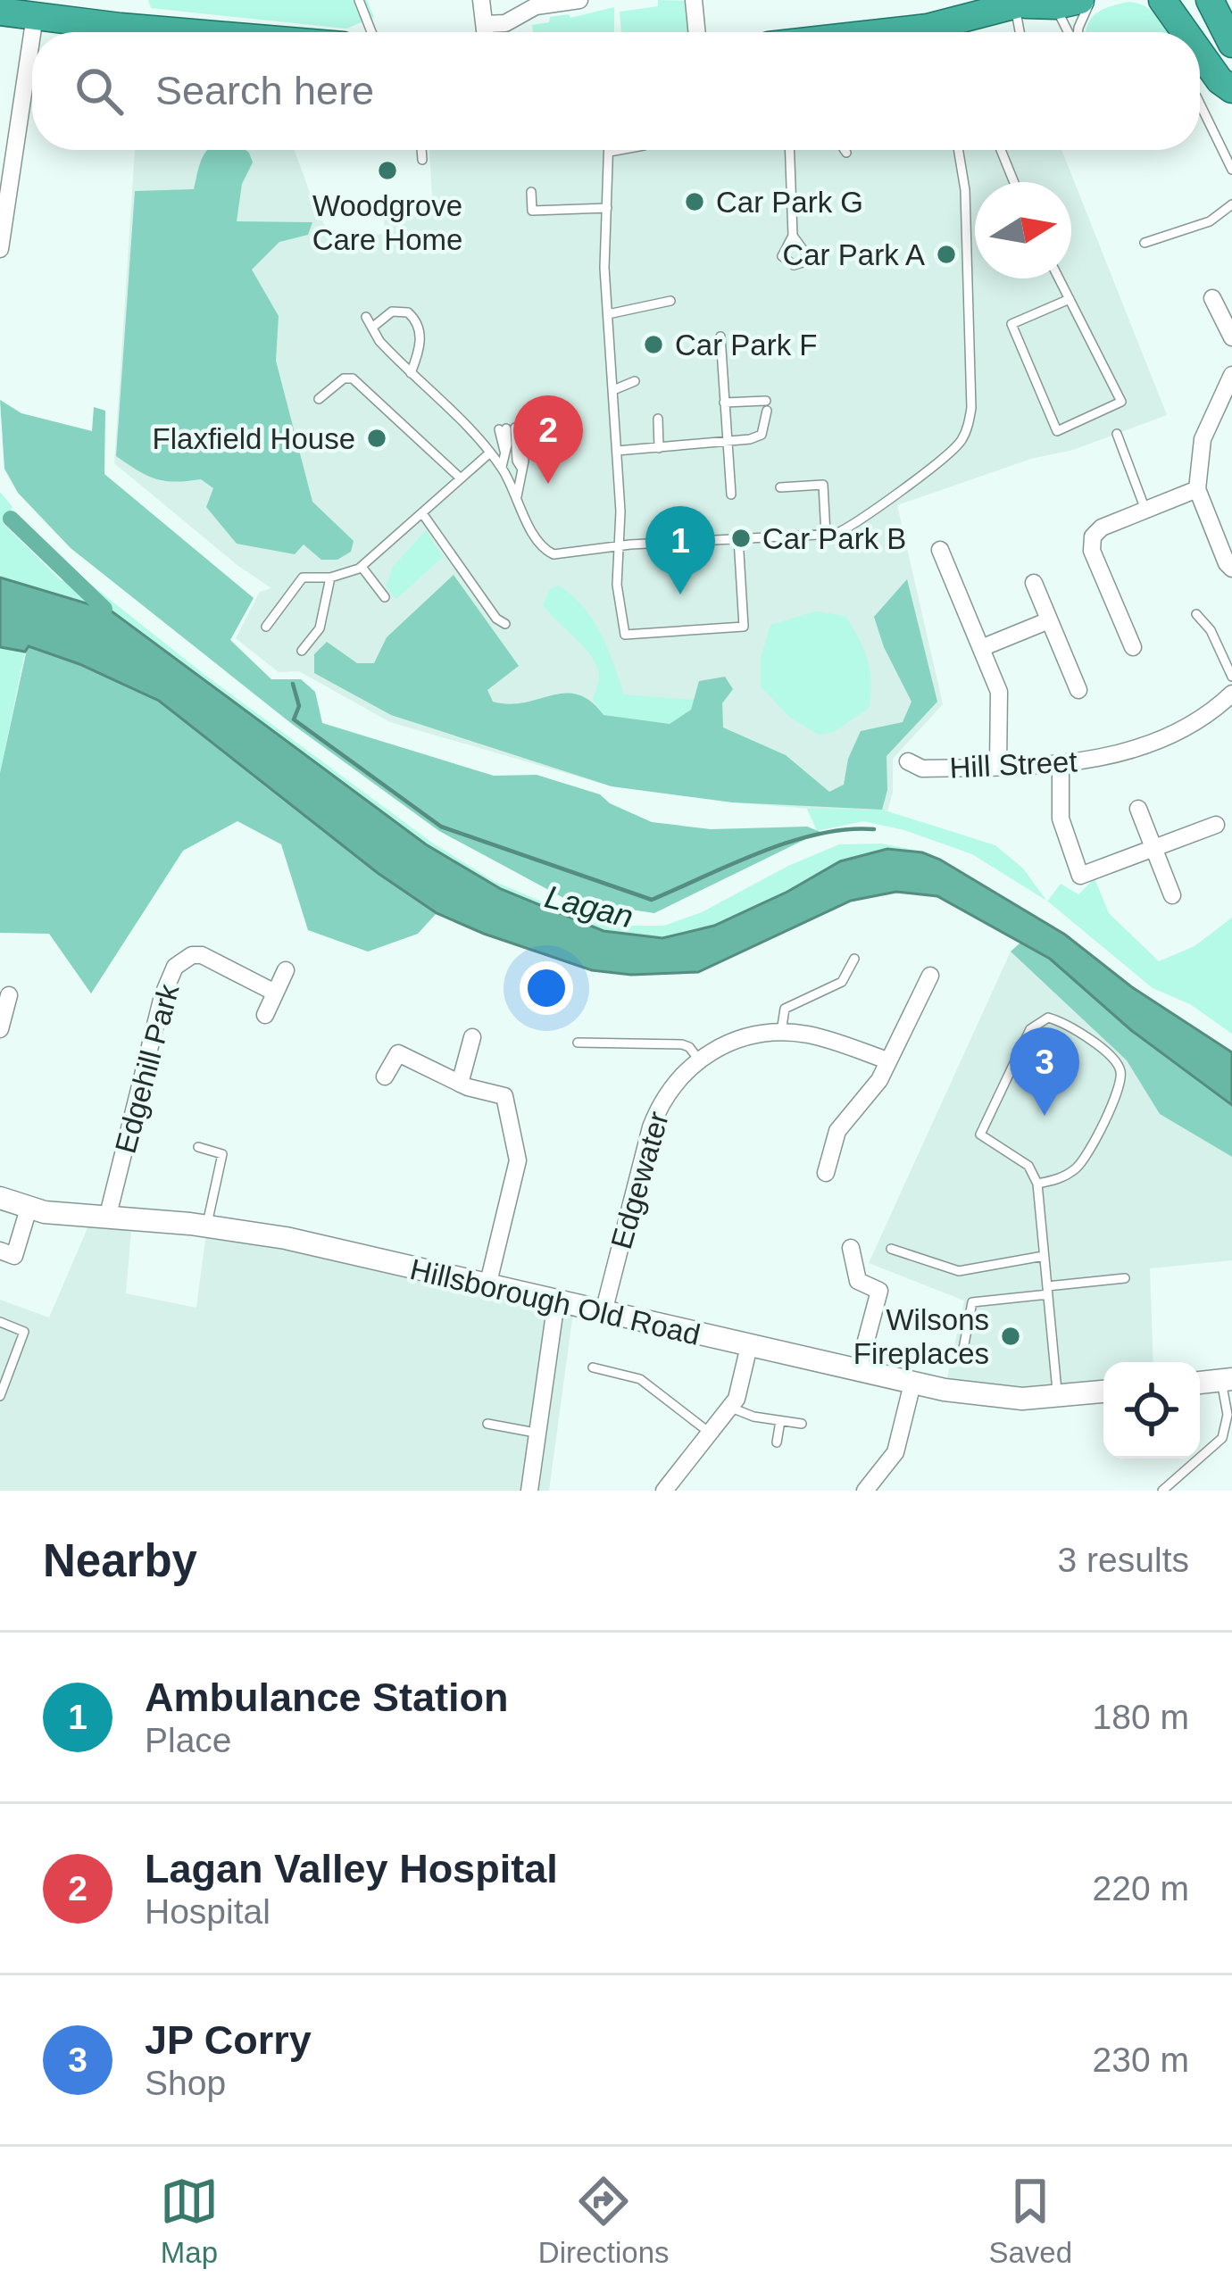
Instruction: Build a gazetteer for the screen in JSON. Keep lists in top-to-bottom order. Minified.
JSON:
{"streets":{"street":["Hill Street","Edgehill Park","Edgewater","Hillsborough Old Road"]},"crossings":[["Edgehill Park","Hillsborough Old Road"],["Edgewater","Hillsborough Old Road"]],"water":["Lagan"],"places":["Woodgrove Care Home","Car Park G","Car Park A","Car Park F","Flaxfield House","Car Park B","Wilsons Fireplaces"],"north":"right","page":{"search":"Search here","pins":["2","1","3"],"heading":["Nearby","3 results"],"list":[{"mark":"1","name":"Ambulance Station","note":"Place","value":"180 m"},{"mark":"2","name":"Lagan Valley Hospital","note":"Hospital","value":"220 m"},{"mark":"3","name":"JP Corry","note":"Shop","value":"230 m"}],"nav":["Map","Directions","Saved"]}}
